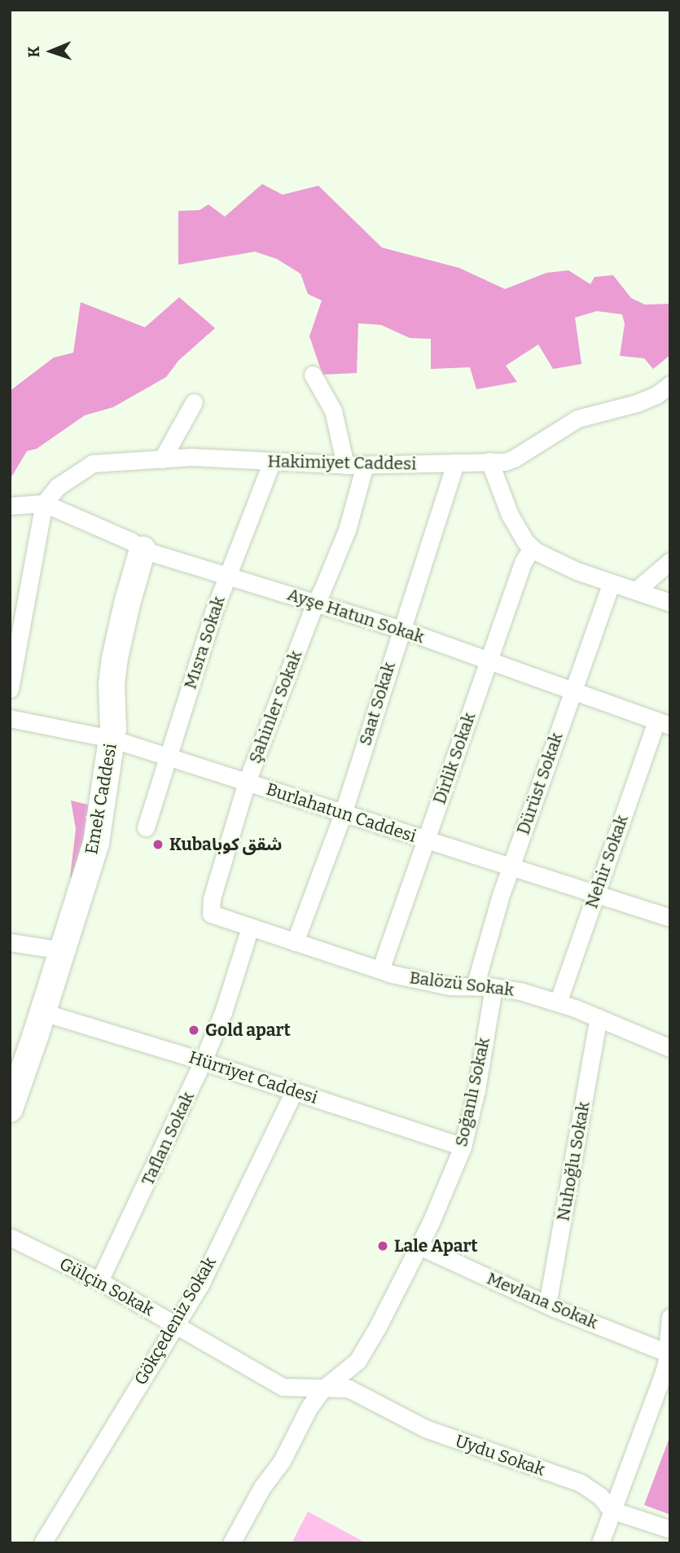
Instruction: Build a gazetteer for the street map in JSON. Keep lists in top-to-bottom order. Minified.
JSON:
{"streets":{"street":["Hakimiyet Caddesi","Ayşe Hatun Sokak","Mısra Sokak","Saat Sokak","Şahinler Sokak","Dirlik Sokak","Dürüst Sokak","Emek Caddesi","Burlahatun Caddesi","Nehir Sokak","Balözü Sokak","Hürriyet Caddesi","Soğanlı Sokak","Taflan Sokak","Nuhoğlu Sokak","Gülçin Sokak","Mevlana Sokak","Gökçedeniz Sokak","Uydu Sokak"]},"crossings":[["Hakimiyet Caddesi","Ayşe Hatun Sokak"],["Hakimiyet Caddesi","Mısra Sokak"],["Hakimiyet Caddesi","Saat Sokak"],["Hakimiyet Caddesi","Şahinler Sokak"],["Ayşe Hatun Sokak","Mısra Sokak"],["Ayşe Hatun Sokak","Saat Sokak"],["Ayşe Hatun Sokak","Şahinler Sokak"],["Ayşe Hatun Sokak","Dirlik Sokak"],["Ayşe Hatun Sokak","Dürüst Sokak"],["Ayşe Hatun Sokak","Emek Caddesi"],["Ayşe Hatun Sokak","Nehir Sokak"],["Mısra Sokak","Burlahatun Caddesi"],["Saat Sokak","Burlahatun Caddesi"],["Saat Sokak","Balözü Sokak"],["Şahinler Sokak","Burlahatun Caddesi"],["Şahinler Sokak","Balözü Sokak"],["Şahinler Sokak","Taflan Sokak"],["Dirlik Sokak","Burlahatun Caddesi"],["Dirlik Sokak","Balözü Sokak"],["Dürüst Sokak","Burlahatun Caddesi"],["Dürüst Sokak","Balözü Sokak"],["Emek Caddesi","Burlahatun Caddesi"],["Emek Caddesi","Hürriyet Caddesi"],["Burlahatun Caddesi","Nehir Sokak"],["Nehir Sokak","Balözü Sokak"],["Balözü Sokak","Soğanlı Sokak"],["Balözü Sokak","Taflan Sokak"],["Balözü Sokak","Nuhoğlu Sokak"],["Hürriyet Caddesi","Soğanlı Sokak"],["Hürriyet Caddesi","Taflan Sokak"],["Hürriyet Caddesi","Gökçedeniz Sokak"],["Soğanlı Sokak","Gülçin Sokak"],["Soğanlı Sokak","Mevlana Sokak"],["Soğanlı Sokak","Uydu Sokak"],["Taflan Sokak","Gülçin Sokak"],["Nuhoğlu Sokak","Mevlana Sokak"],["Gülçin Sokak","Gökçedeniz Sokak"],["Gülçin Sokak","Uydu Sokak"]],"places":["Kubaشقق كوبا","Gold apart","Lale Apart"],"north":"left"}
